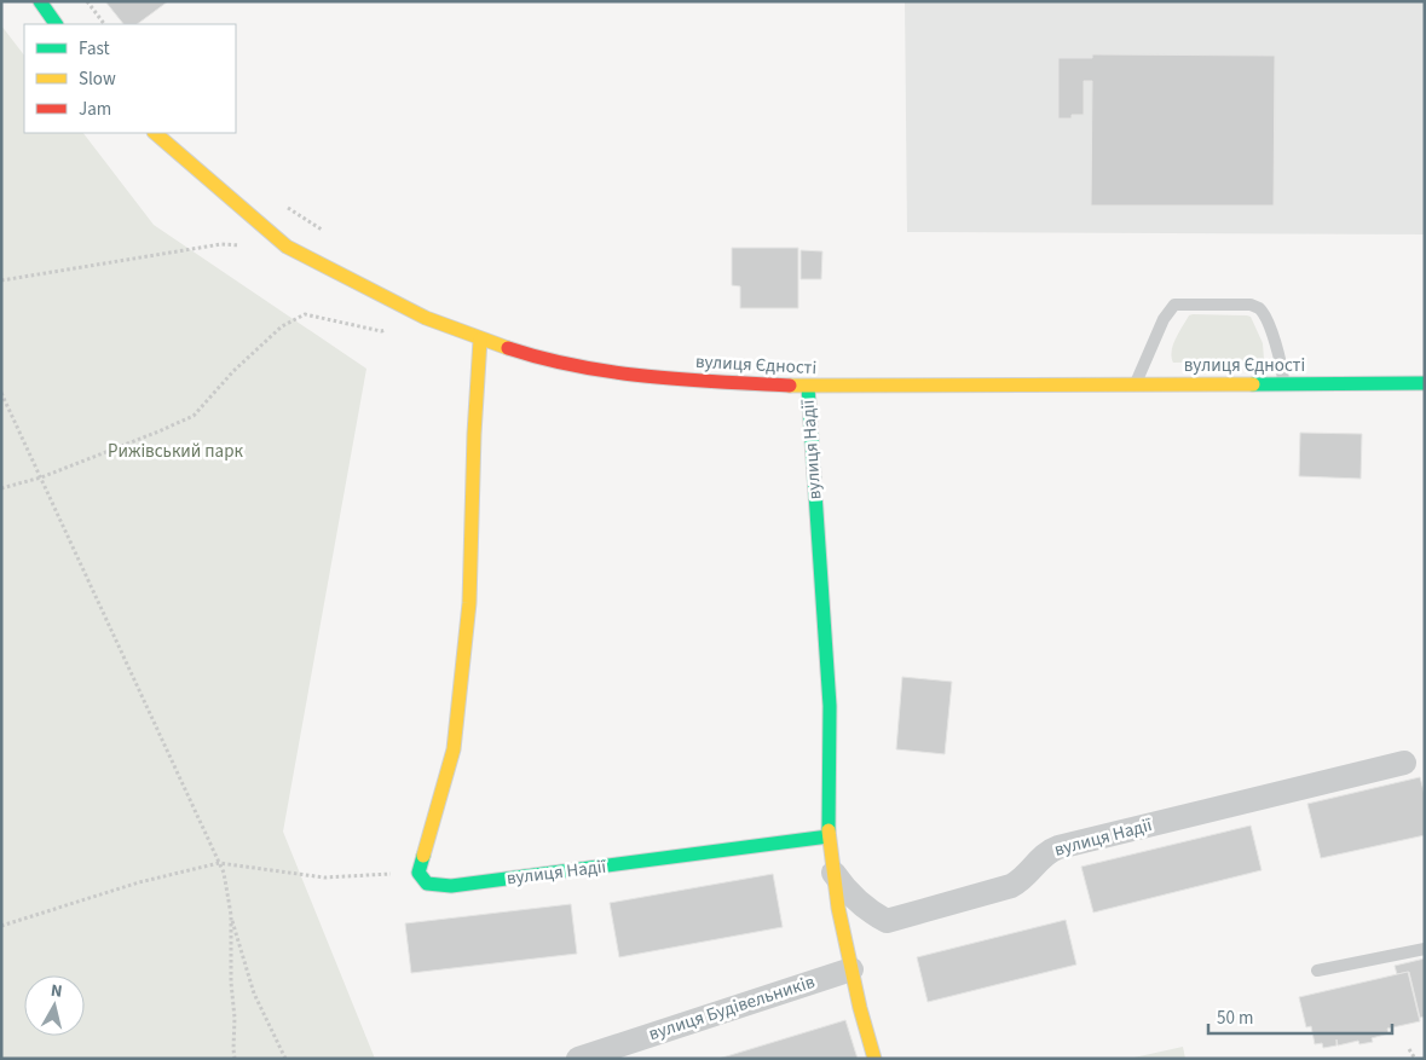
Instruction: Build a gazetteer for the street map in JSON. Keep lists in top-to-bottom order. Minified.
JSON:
{"streets":{"street":["вулиця Єдності","вулиця Надії","вулиця Будівельників"]},"crossings":[["вулиця Єдності","вулиця Надії"],["вулиця Надії","вулиця Будівельників"]],"parks":["Рижівський парк"],"legend":["Fast","Slow","Jam"],"scale_bar":"50 m","north":"top"}
